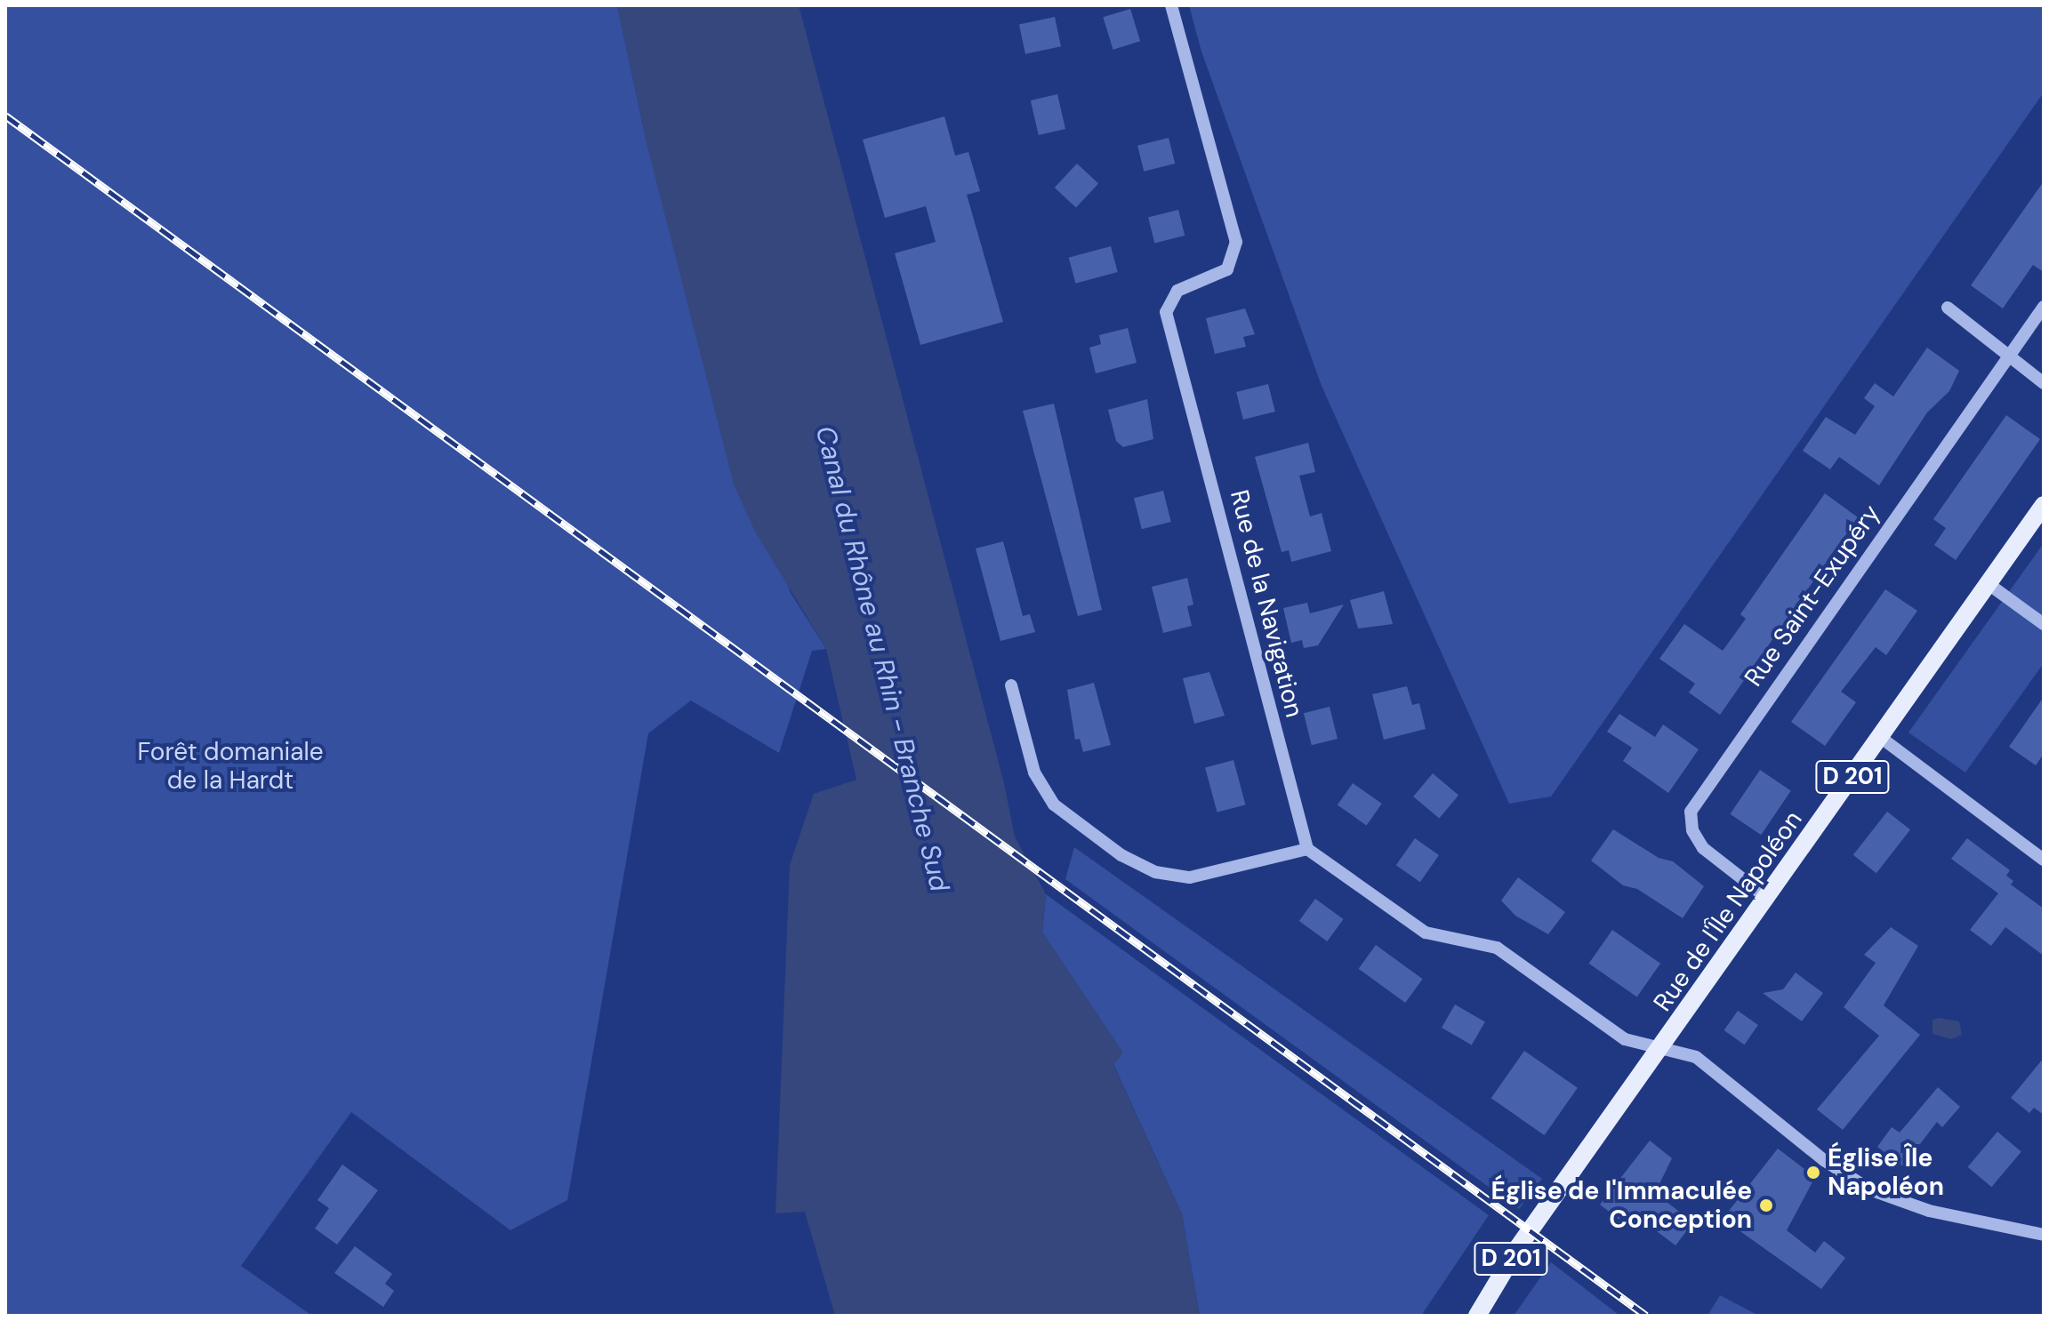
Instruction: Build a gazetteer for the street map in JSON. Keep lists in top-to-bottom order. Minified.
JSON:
{"streets":{"main road":["D 201","Rue de l'Île Napoléon"],"street":["Rue Saint-Exupéry","Rue de la Navigation"]},"crossings":[["Rue Saint-Exupéry","Rue de l'Île Napoléon"]],"water":["Canal du Rhône au Rhin - Branche Sud"],"parks":["Forêt domaniale de la Hardt"],"places":["Église Île Napoléon","Église de l'Immaculée Conception"]}
